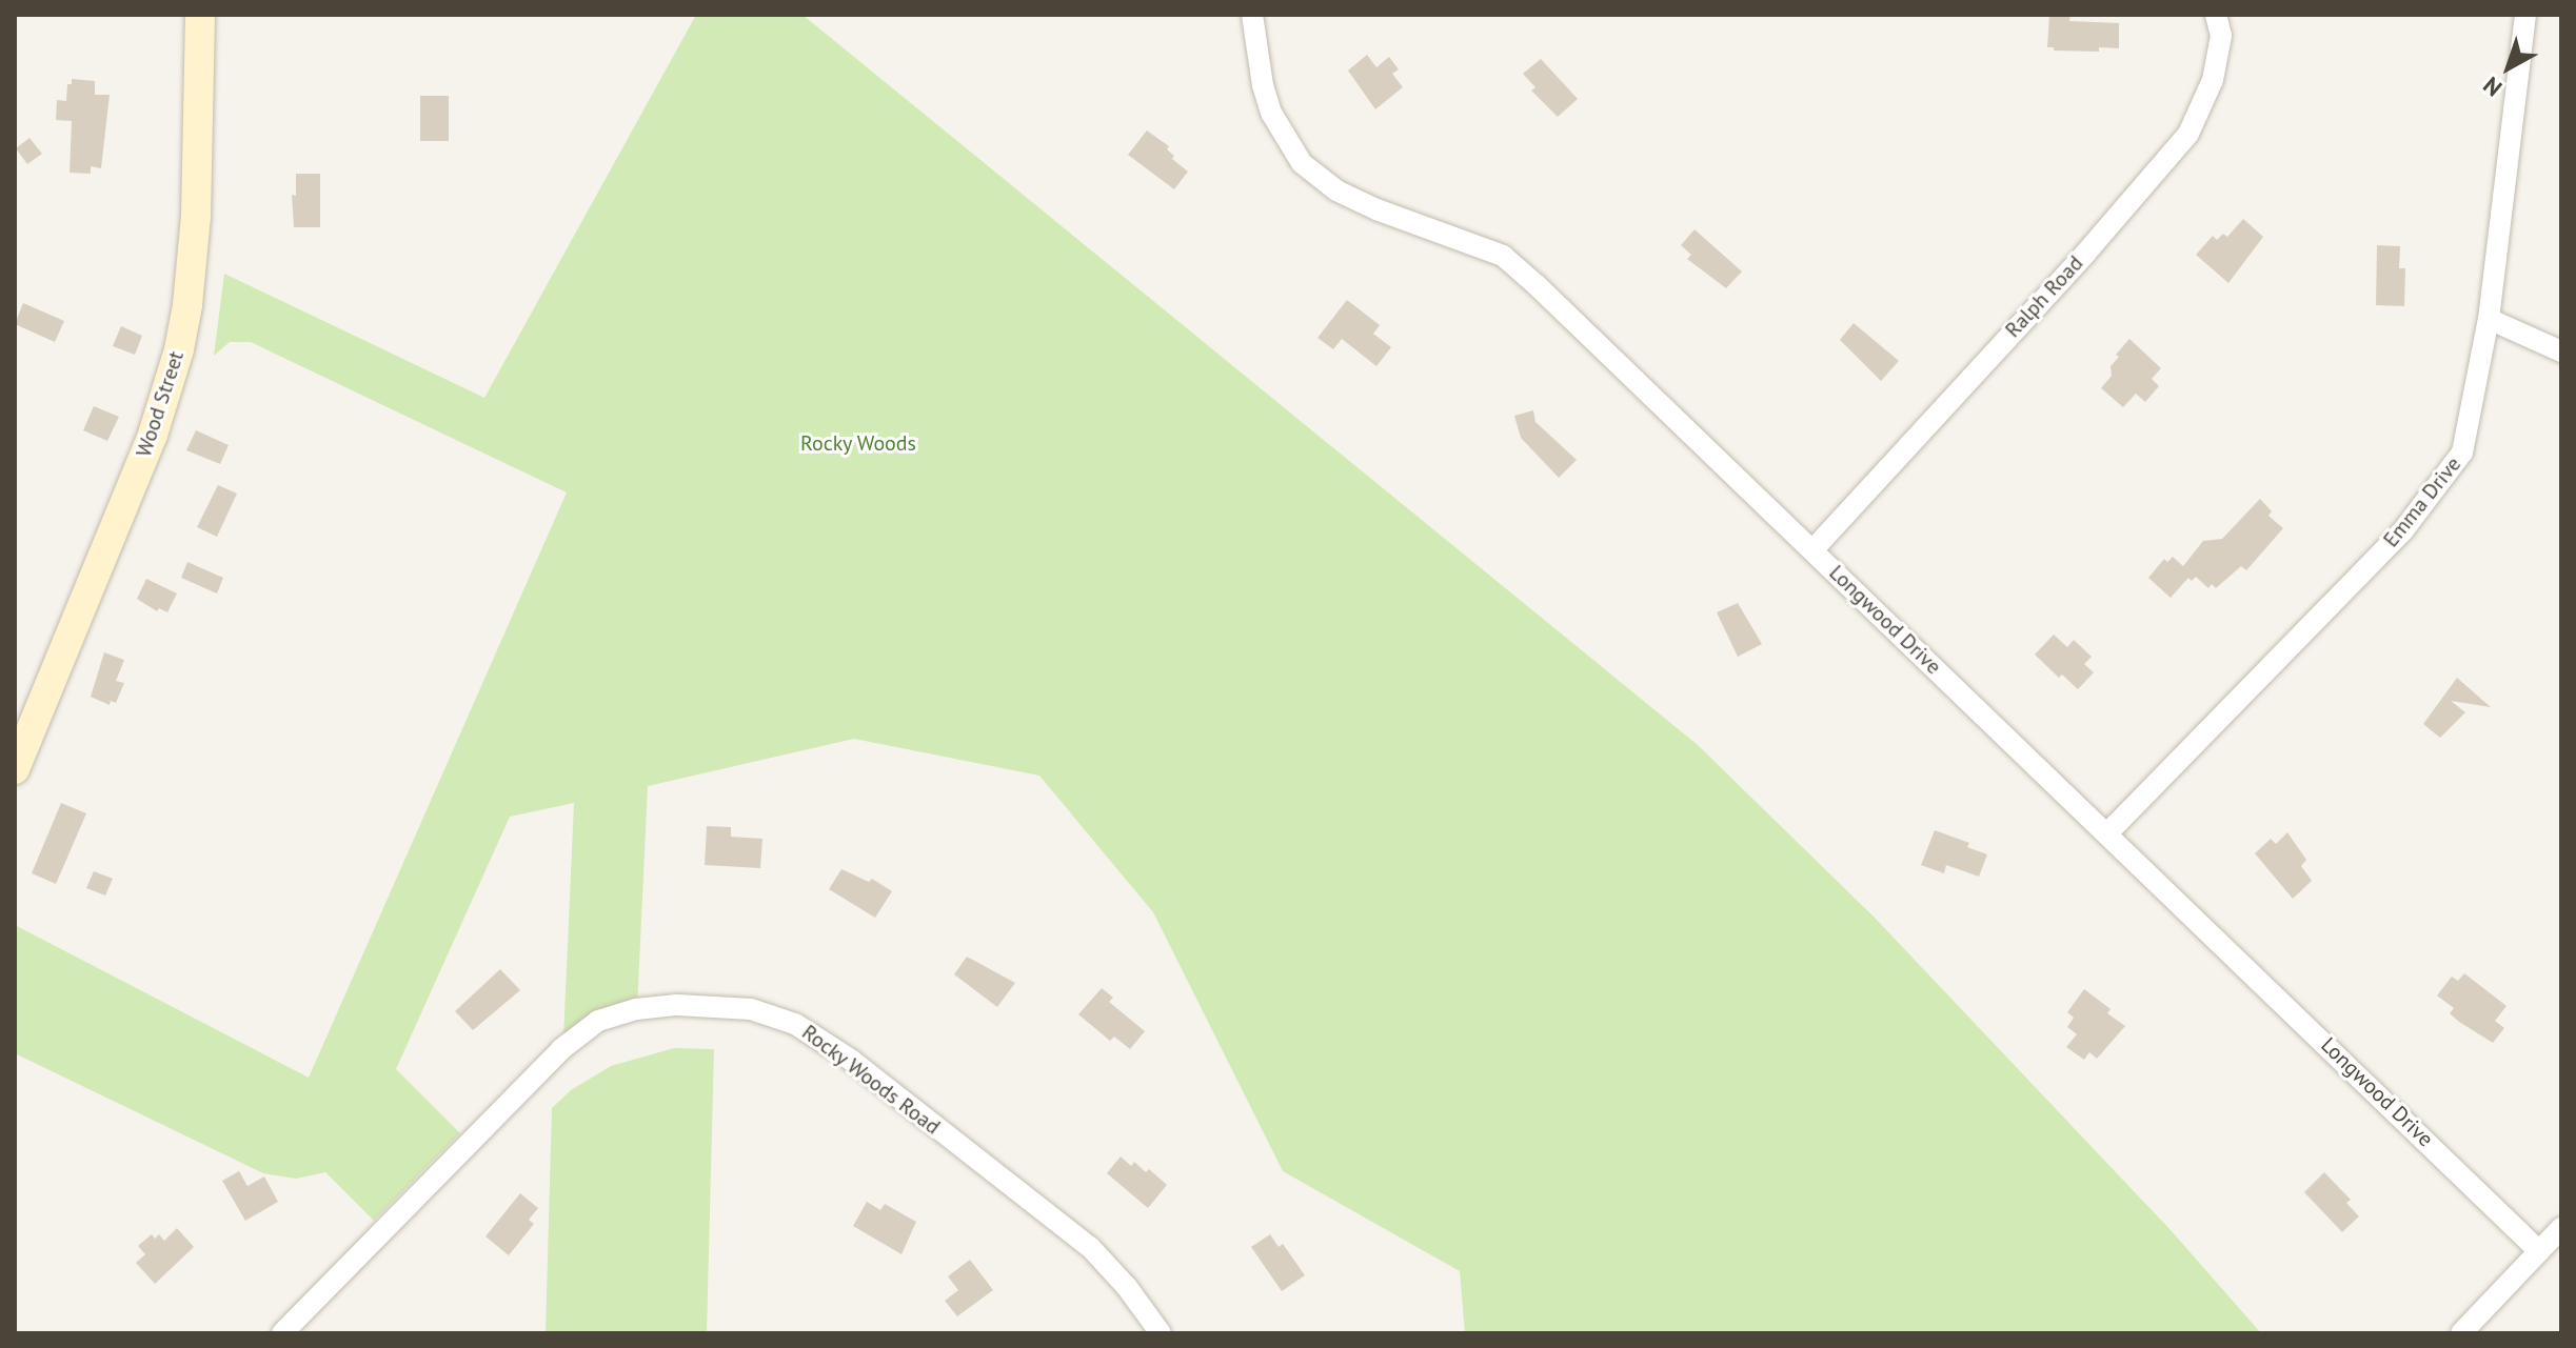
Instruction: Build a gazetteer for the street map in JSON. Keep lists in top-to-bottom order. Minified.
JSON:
{"streets":{"main road":["Wood Street"],"street":["Ralph Road","Emma Drive","Longwood Drive","Rocky Woods Road"]},"crossings":[["Ralph Road","Longwood Drive"],["Emma Drive","Longwood Drive"]],"parks":["Rocky Woods"],"north":"bottom left"}
